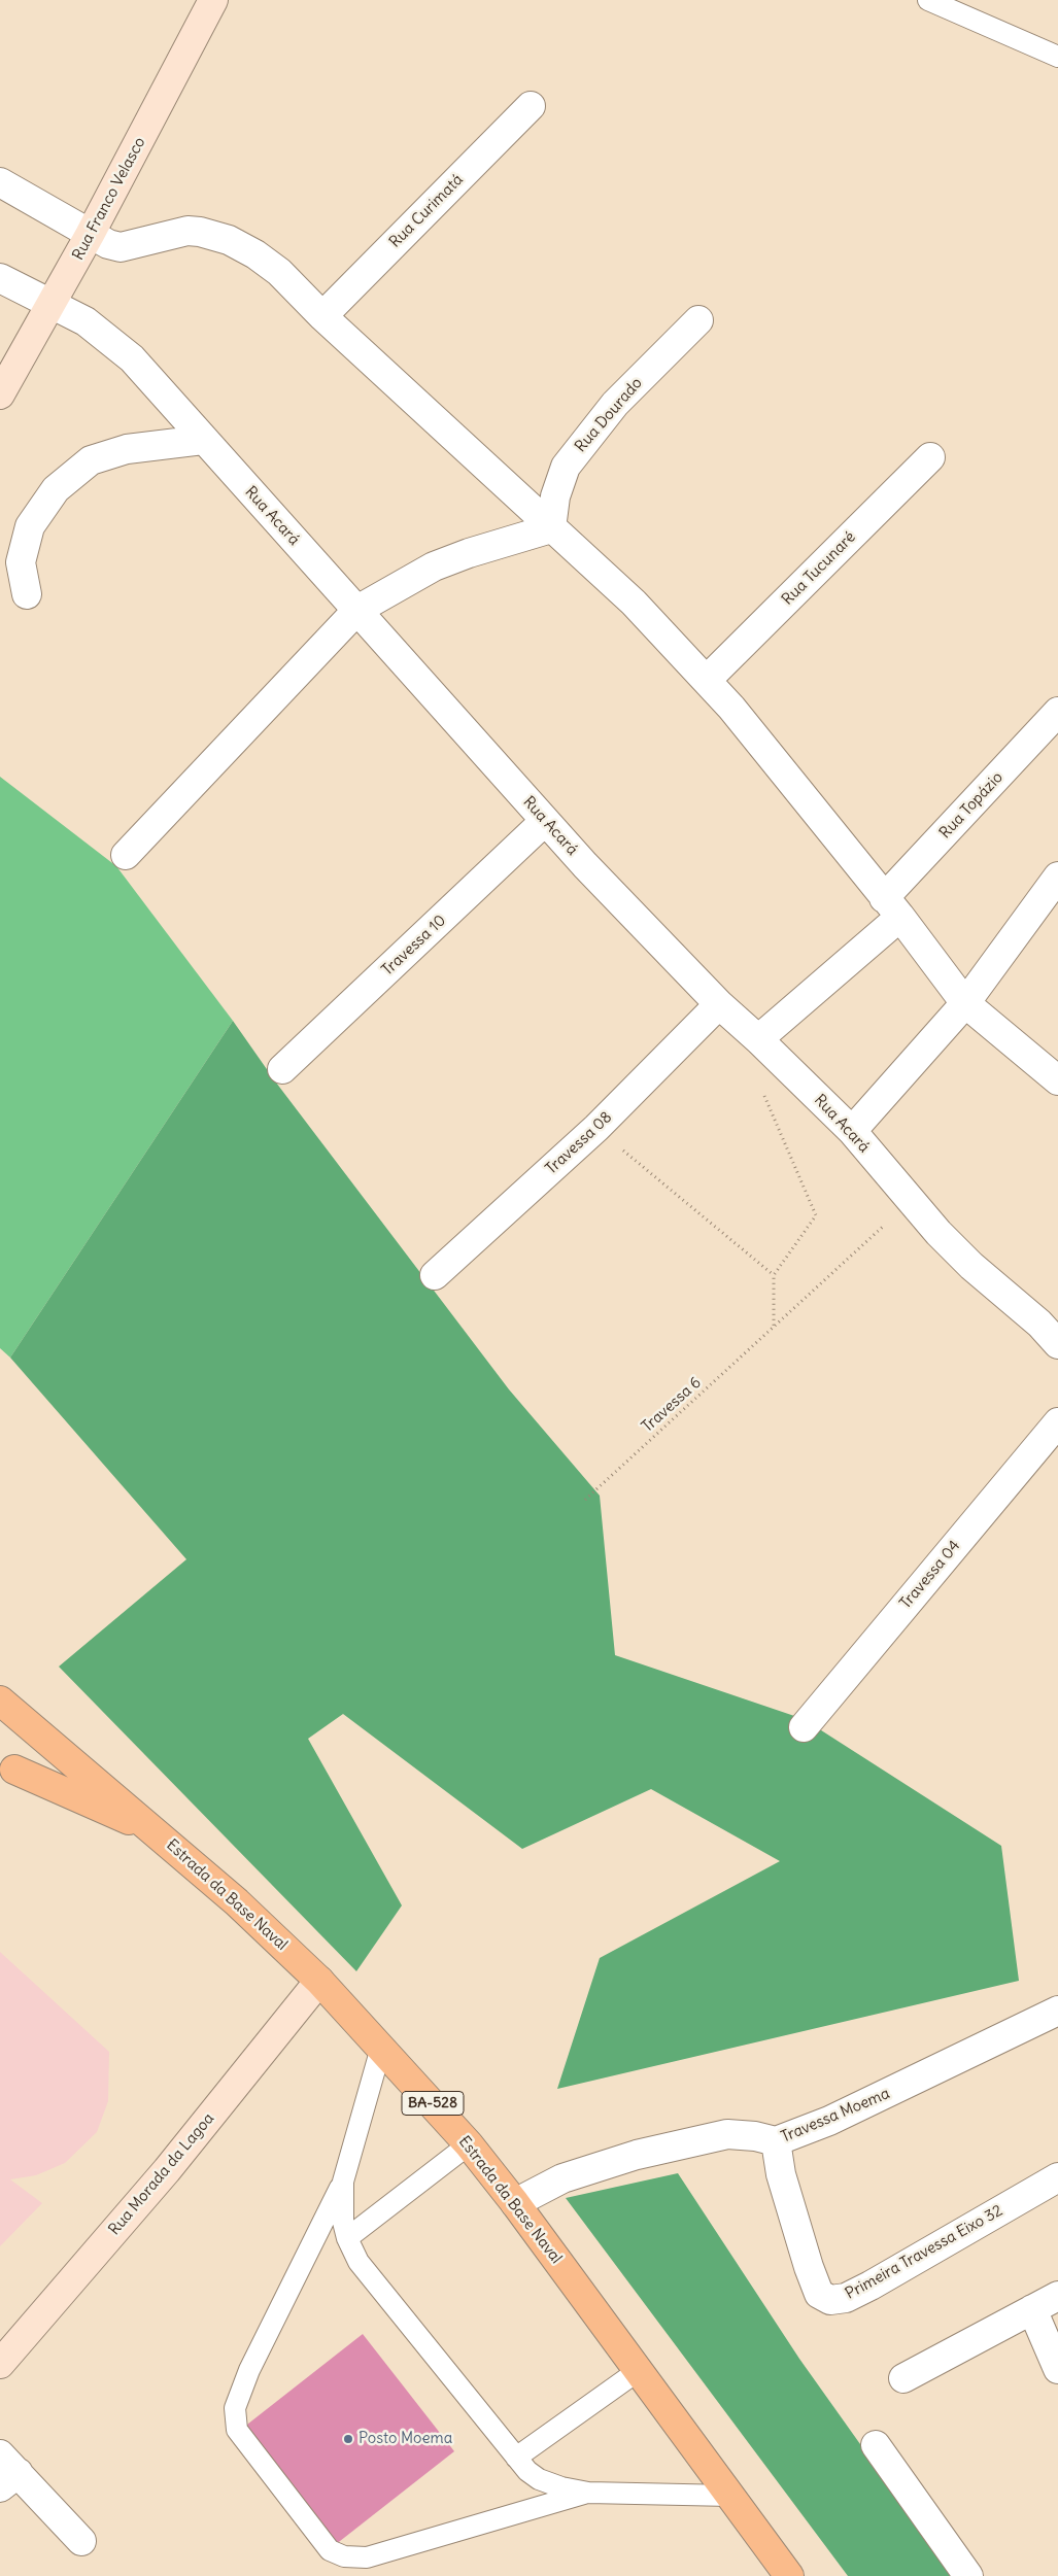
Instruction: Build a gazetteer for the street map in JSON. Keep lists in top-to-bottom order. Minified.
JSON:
{"streets":{"main road":["Estrada da Base Naval","BA-528"],"street":["Rua Franco Velasco","Rua Curimatá","Rua Dourado","Rua Acará","Rua Tucunaré","Rua Topázio","Travessa 10","Travessa 08","Travessa 04","Travessa Moema","Rua Morada da Lagoa","Primeira Travessa Eixo 32"],"path":["Travessa 6"]},"crossings":[["Rua Franco Velasco","Rua Acará"],["Rua Acará","Rua Topázio"],["Rua Acará","Travessa 10"],["Rua Acará","Travessa 08"],["Rua Acará","Travessa 6"],["Estrada da Base Naval","Travessa Moema"],["Estrada da Base Naval","Rua Morada da Lagoa"],["Travessa Moema","Primeira Travessa Eixo 32"]],"places":["Posto Moema"]}
